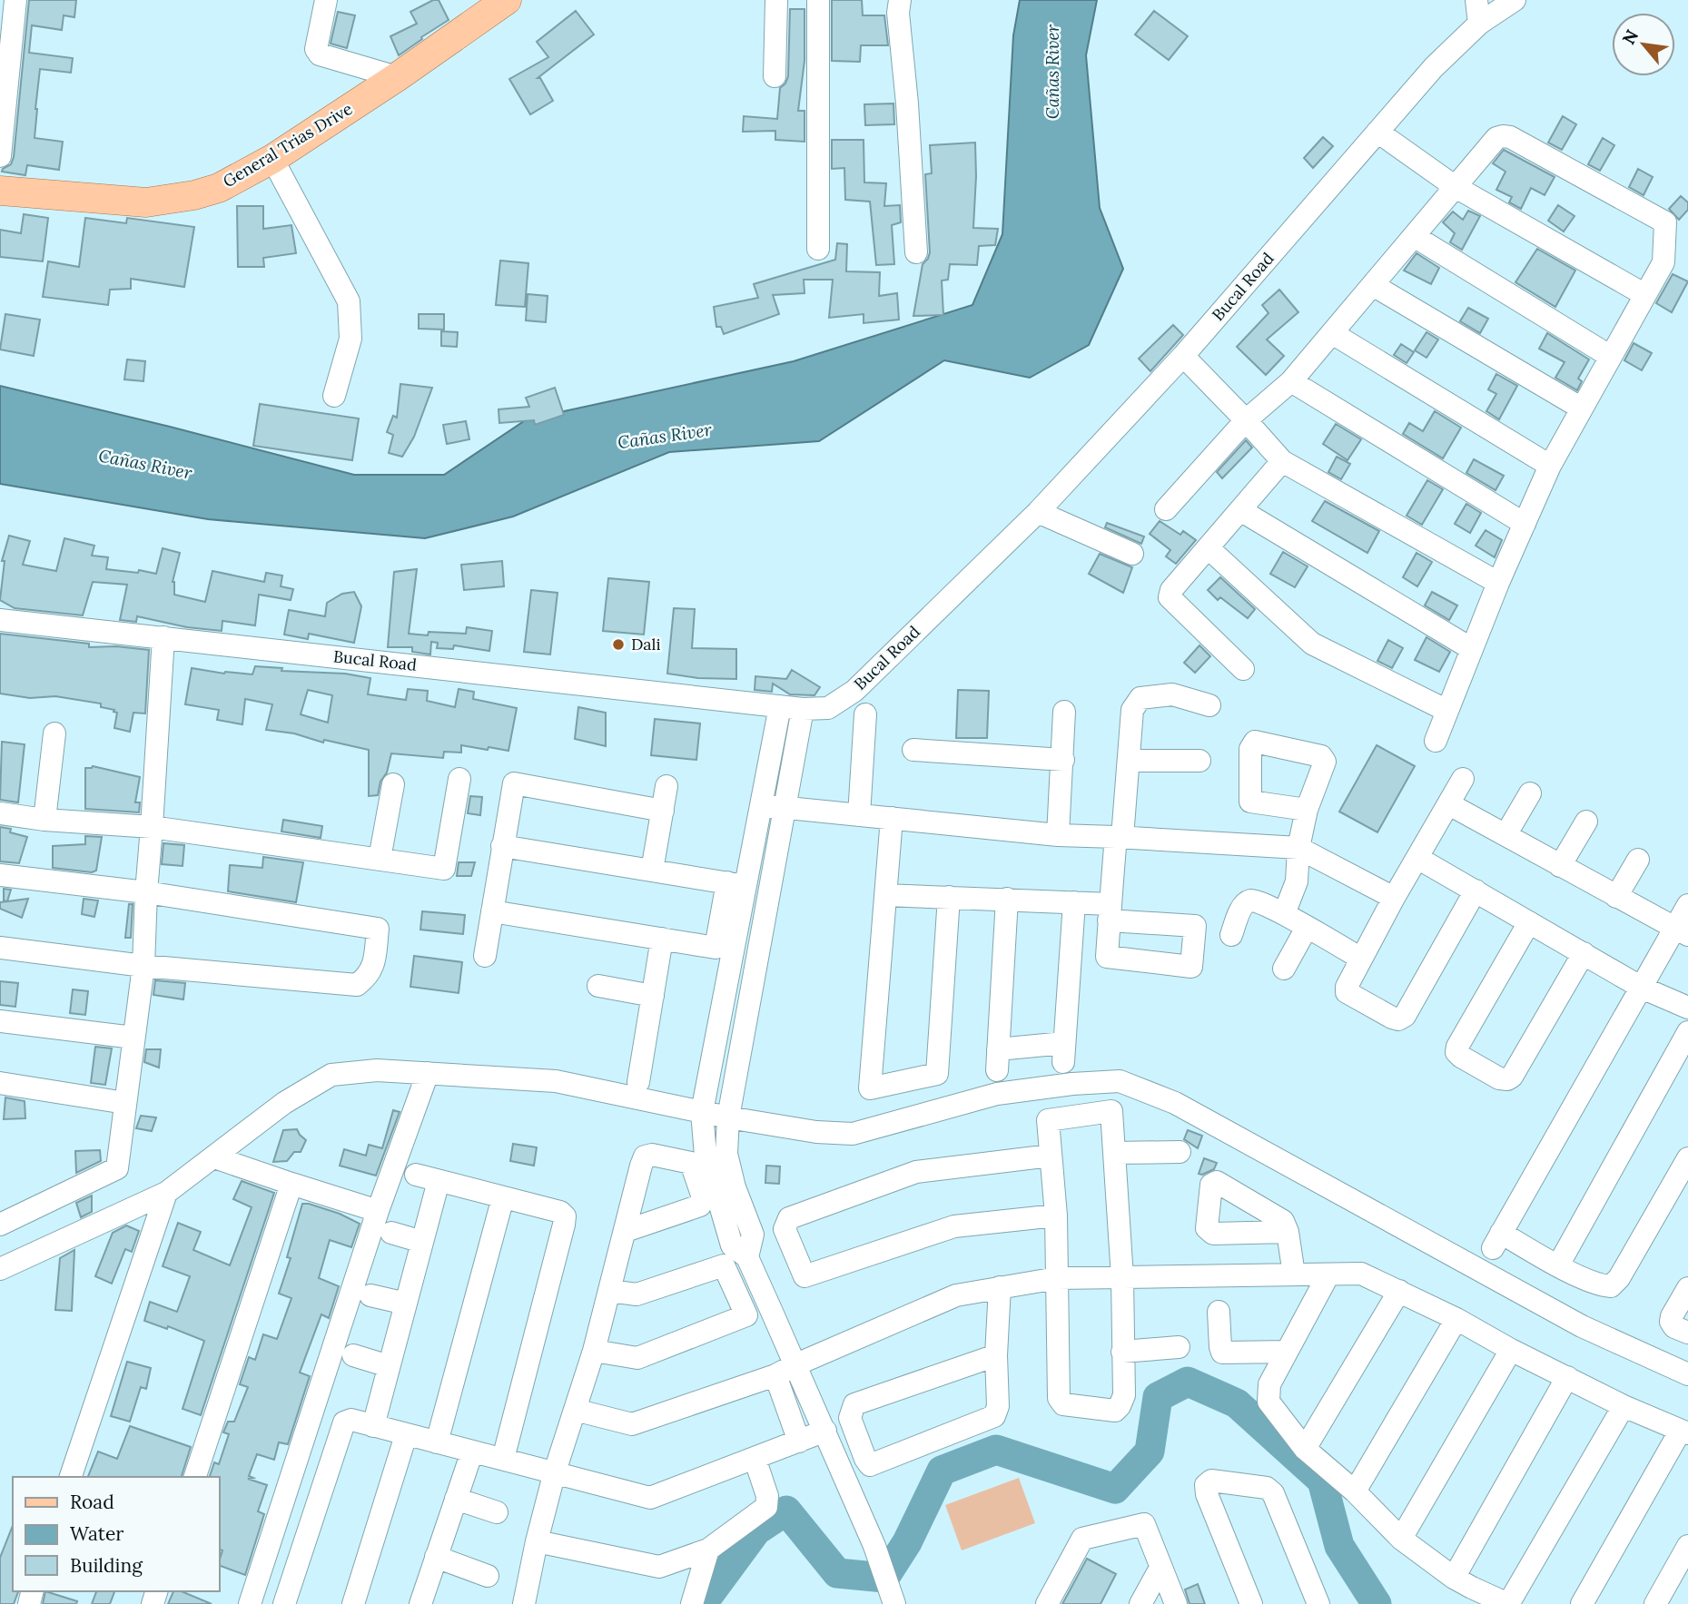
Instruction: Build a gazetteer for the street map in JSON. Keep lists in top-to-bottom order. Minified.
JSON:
{"streets":{"main road":["General Trias Drive"],"street":["Bucal Road"]},"water":["Cañas River"],"places":["Dali"],"legend":["Road","Water","Building"],"north":"top left"}
